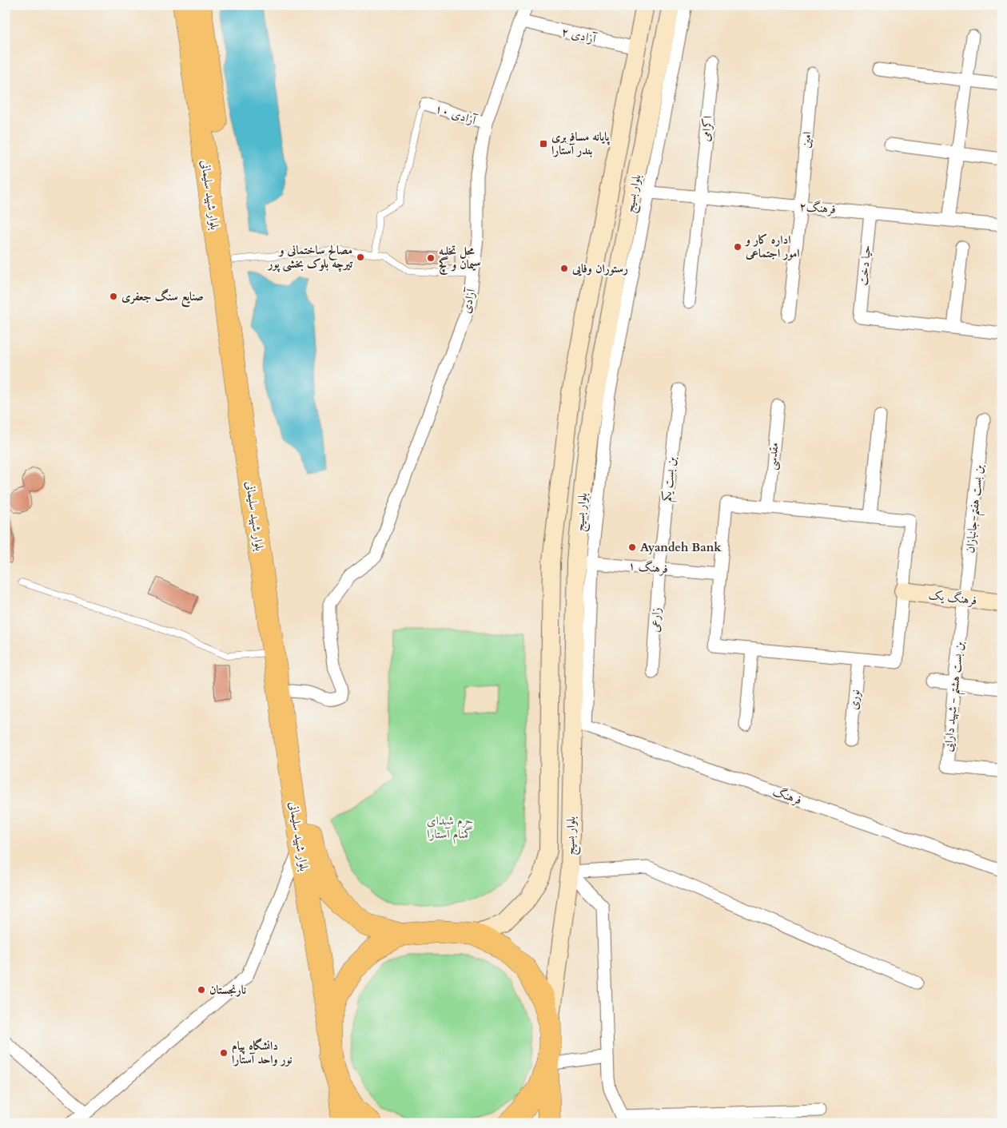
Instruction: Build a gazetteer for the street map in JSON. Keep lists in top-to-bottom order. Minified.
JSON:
{"streets":{"highway":["بلوار شهید سلیمانی"],"main road":["بلوار بسیج","فرهنگ یک"],"street":["آزادی ۲","آزادی ۱۰","اکرامی","امین","فرهنگ۲","حیا دخت","آزادی","مقدسی","بن بست یکم","بن بست هفتم-جانبازان","فرهنگ ۱","زارعی","بن بست هشتم - شهید دارایی","نوری","فرهنگ"]},"crossings":[["آزادی ۲","بلوار بسیج"],["آزادی ۲","آزادی"],["آزادی ۱۰","آزادی"],["اکرامی","فرهنگ۲"],["امین","فرهنگ۲"],["بلوار بسیج","فرهنگ۲"],["بلوار بسیج","فرهنگ ۱"],["بلوار بسیج","فرهنگ"],["بلوار شهید سلیمانی","آزادی"],["فرهنگ۲","حیا دخت"],["بن بست یکم","فرهنگ ۱"],["بن بست یکم","زارعی"],["بن بست هفتم-جانبازان","فرهنگ یک"],["بن بست هفتم-جانبازان","بن بست هشتم - شهید دارایی"],["فرهنگ ۱","زارعی"],["فرهنگ یک","بن بست هشتم - شهید دارایی"]],"parks":["حرم شهدای گمنام آستارا"],"places":{"transit":["پایانه مسافربری بندر آستارا"],"other":["اداره کار و امور اجتماعی","مصالح ساختمانی و تیرچه بلوک بخشی پور","محل تخلیه سیمان و گچ","رستوران وفایی","صنایع سنگ جعفری","Ayandeh Bank","نارنجستان","دانشگاه پیام نور واحد آستارا"]}}
